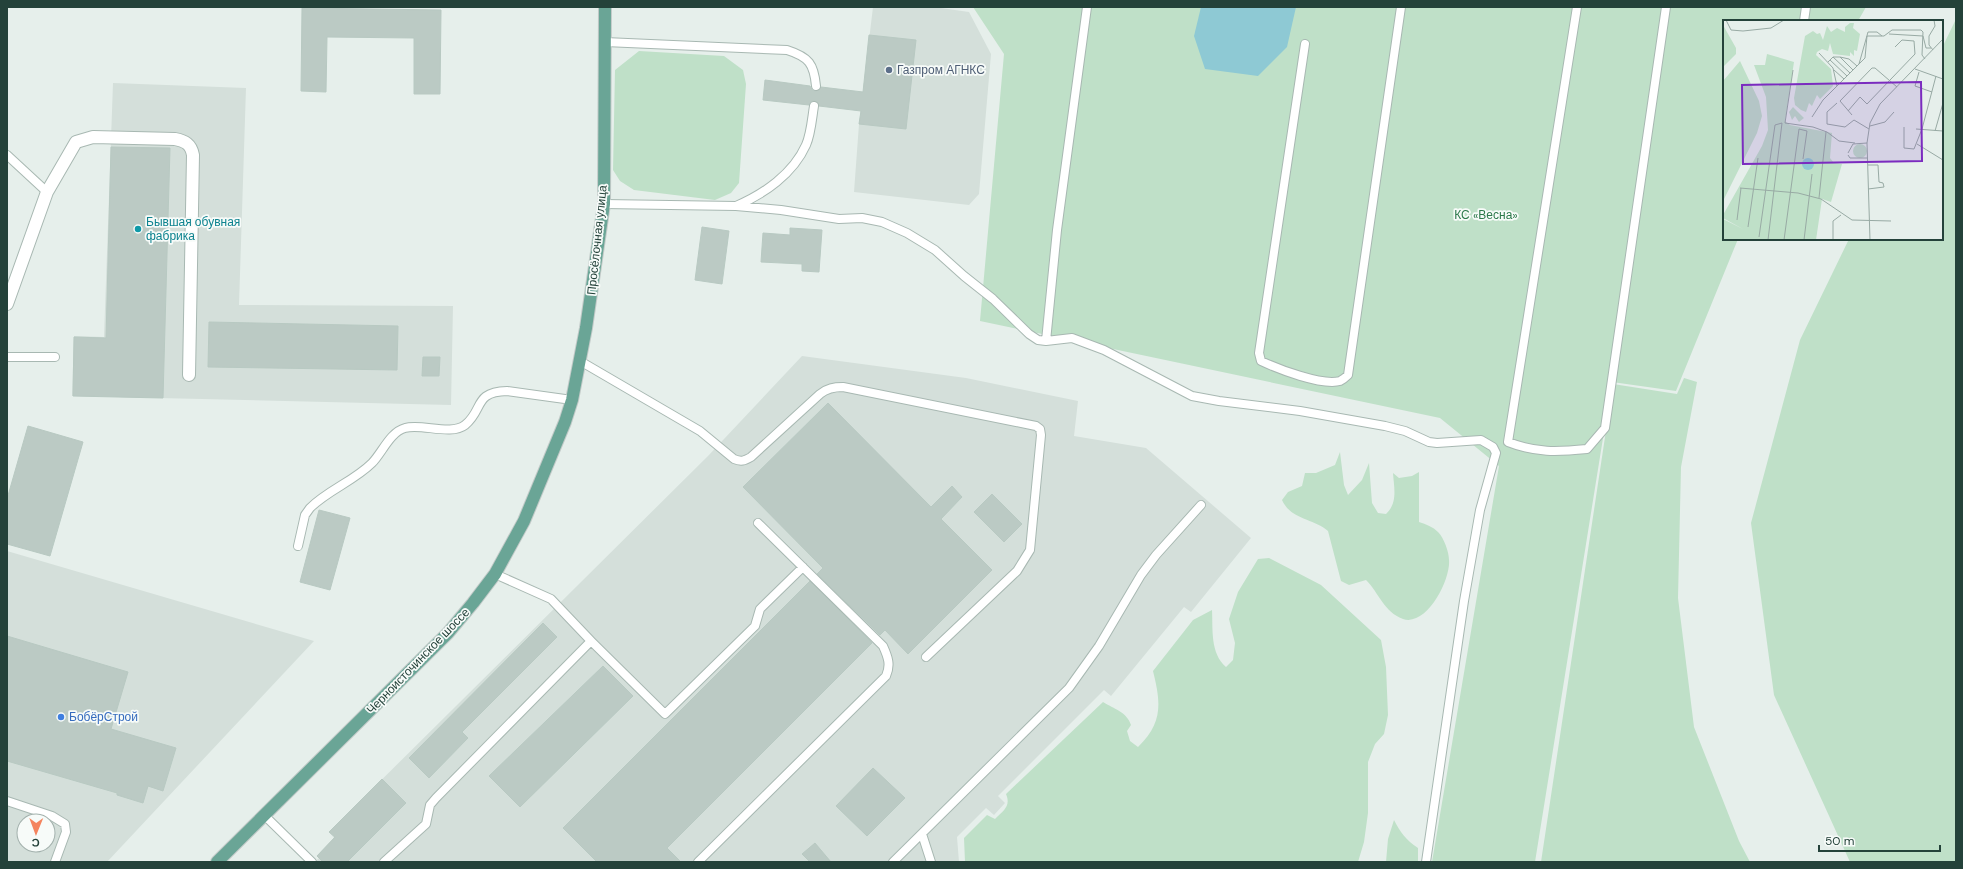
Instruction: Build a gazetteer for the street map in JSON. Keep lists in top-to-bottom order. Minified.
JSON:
{"streets":{"main road":["Просёлочная улица","Черноисточинское шоссе"]},"crossings":[["Просёлочная улица","Черноисточинское шоссе"]],"parks":["КС «Весна»"],"places":["Газпром АГНКС","Бывшая обувная фабрика","БобёрСтрой"],"scale_bar":"50 m","north":"bottom"}
